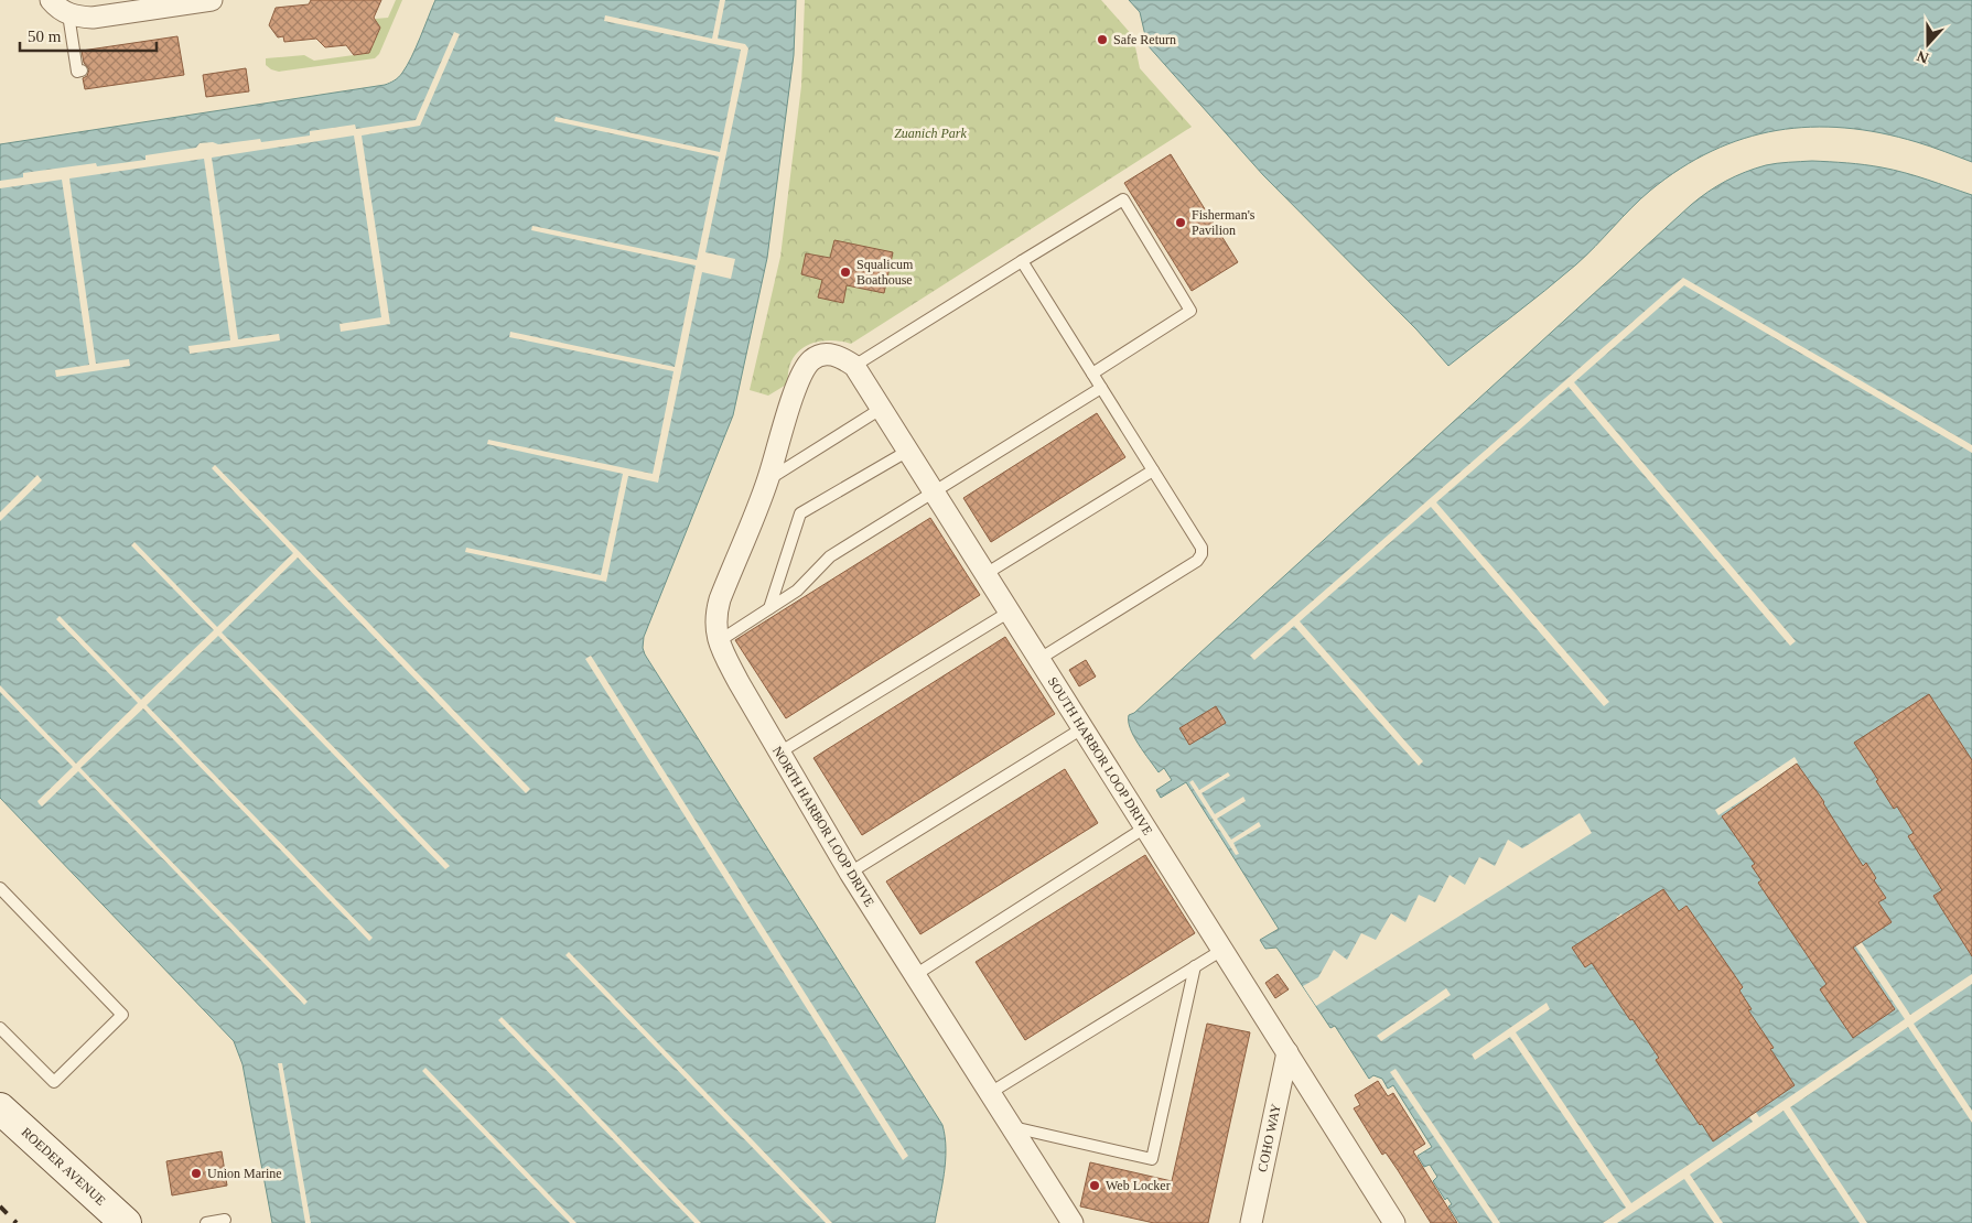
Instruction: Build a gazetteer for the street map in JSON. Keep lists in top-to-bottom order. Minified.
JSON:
{"streets":{"street":["SOUTH HARBOR LOOP DRIVE","NORTH HARBOR LOOP DRIVE","COHO WAY","ROEDER AVENUE"]},"crossings":[["SOUTH HARBOR LOOP DRIVE","NORTH HARBOR LOOP DRIVE"],["SOUTH HARBOR LOOP DRIVE","COHO WAY"]],"parks":["Zuanich Park"],"places":["Safe Return","Fisherman's Pavilion","Squalicum Boathouse","Union Marine","Web Locker"],"scale_bar":"50 m","north":"bottom"}
